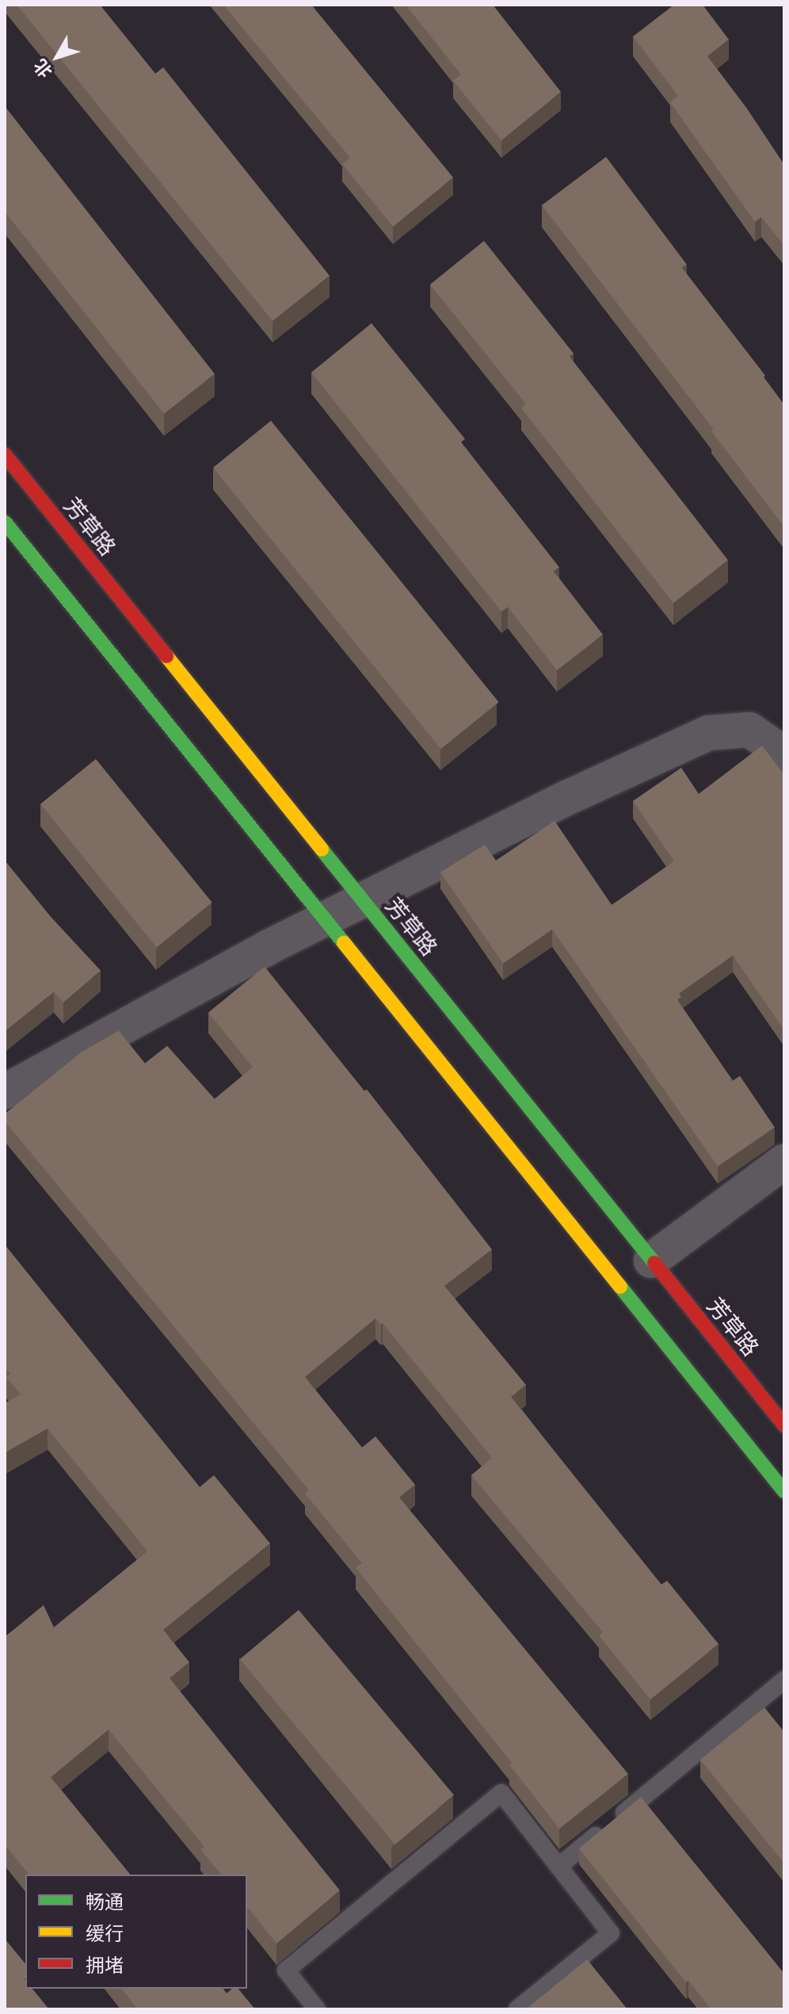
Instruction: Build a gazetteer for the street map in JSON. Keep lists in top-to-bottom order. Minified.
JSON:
{"streets":{"street":["芳草路"]},"legend":["畅通","缓行","拥堵"],"north":"bottom left"}
